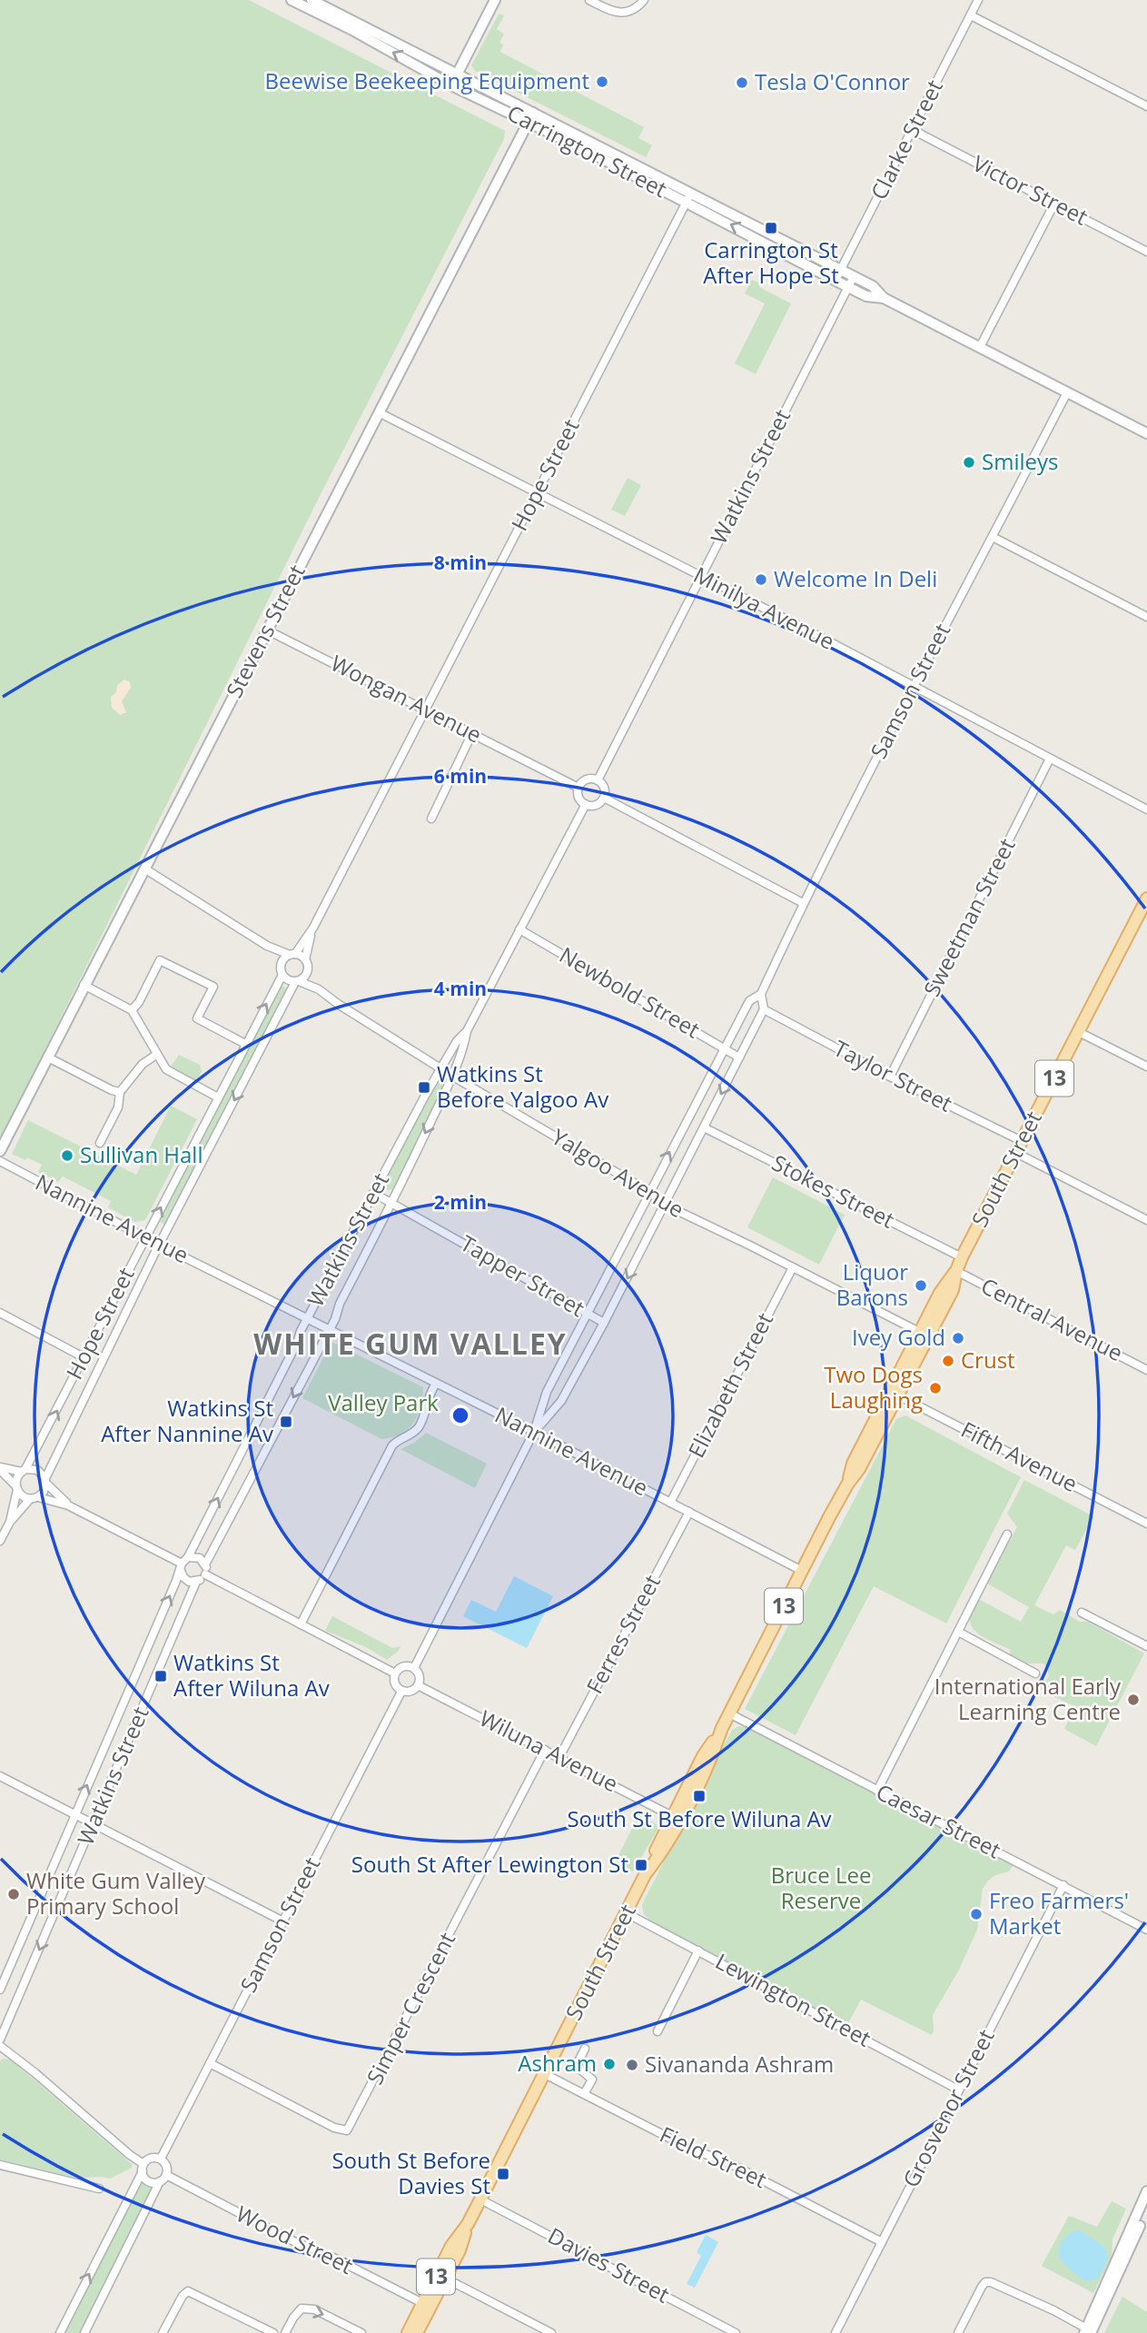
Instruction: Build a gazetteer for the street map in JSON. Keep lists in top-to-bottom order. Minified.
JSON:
{"streets":{"main road":["13","South Street"],"street":["Clarke Street","Carrington Street","Victor Street","Hope Street","Watkins Street","Minilya Avenue","Stevens Street","Samson Street","Wongan Avenue","Sweetman Street","Newbold Street","Taylor Street","Yalgoo Avenue","Stokes Street","Nannine Avenue","Tapper Street","Central Avenue","Elizabeth Street","Fifth Avenue","Ferres Street","Wiluna Avenue","Caesar Street","Lewington Street","Simper Crescent","Grosvenor Street","Field Street","Wood Street","Davies Street"]},"crossings":[["Clarke Street","Carrington Street"],["Clarke Street","Victor Street"],["Carrington Street","Hope Street"],["Carrington Street","Watkins Street"],["Carrington Street","Stevens Street"],["Carrington Street","Samson Street"],["Hope Street","Minilya Avenue"],["Hope Street","Wongan Avenue"],["Hope Street","Yalgoo Avenue"],["Hope Street","Nannine Avenue"],["Watkins Street","Minilya Avenue"],["Watkins Street","Wongan Avenue"],["Watkins Street","Newbold Street"],["Watkins Street","Yalgoo Avenue"],["Watkins Street","Nannine Avenue"],["Watkins Street","Tapper Street"],["Minilya Avenue","Stevens Street"],["Minilya Avenue","Samson Street"],["Minilya Avenue","Sweetman Street"],["Stevens Street","Wongan Avenue"],["Samson Street","Newbold Street"],["Samson Street","Taylor Street"],["Samson Street","Yalgoo Avenue"],["Samson Street","Stokes Street"],["Samson Street","Nannine Avenue"],["Samson Street","Tapper Street"],["Samson Street","Wiluna Avenue"],["Samson Street","Simper Crescent"],["Samson Street","Wood Street"],["Sweetman Street","Taylor Street"],["Taylor Street","South Street"],["South Street","Yalgoo Avenue"],["South Street","Stokes Street"],["South Street","Nannine Avenue"],["South Street","Central Avenue"],["South Street","Fifth Avenue"],["South Street","Wiluna Avenue"],["South Street","Caesar Street"],["South Street","Lewington Street"],["South Street","Field Street"],["South Street","Wood Street"],["South Street","Davies Street"],["Yalgoo Avenue","Elizabeth Street"],["Nannine Avenue","Elizabeth Street"],["Nannine Avenue","Ferres Street"],["Ferres Street","Wiluna Avenue"],["Wiluna Avenue","Simper Crescent"],["Caesar Street","Grosvenor Street"],["Lewington Street","Grosvenor Street"],["Grosvenor Street","Field Street"]],"districts":["WHITE GUM VALLEY"],"parks":["Valley Park","Bruce Lee Reserve"],"places":{"other":["Beewise Beekeeping Equipment","Tesla O'Connor","Smileys","Welcome In Deli","Sullivan Hall","Liquor Barons","Ivey Gold","Crust","Two Dogs Laughing","International Early Learning Centre","White Gum Valley Primary School","Freo Farmers' Market","Ashram","Sivananda Ashram"],"transit":["Carrington St After Hope St","Watkins St Before Yalgoo Av","Watkins St After Nannine Av","Watkins St After Wiluna Av","South St Before Wiluna Av","South St After Lewington St","South St Before Davies St"]},"rings":["8 min","6 min","4 min","2 min"]}
